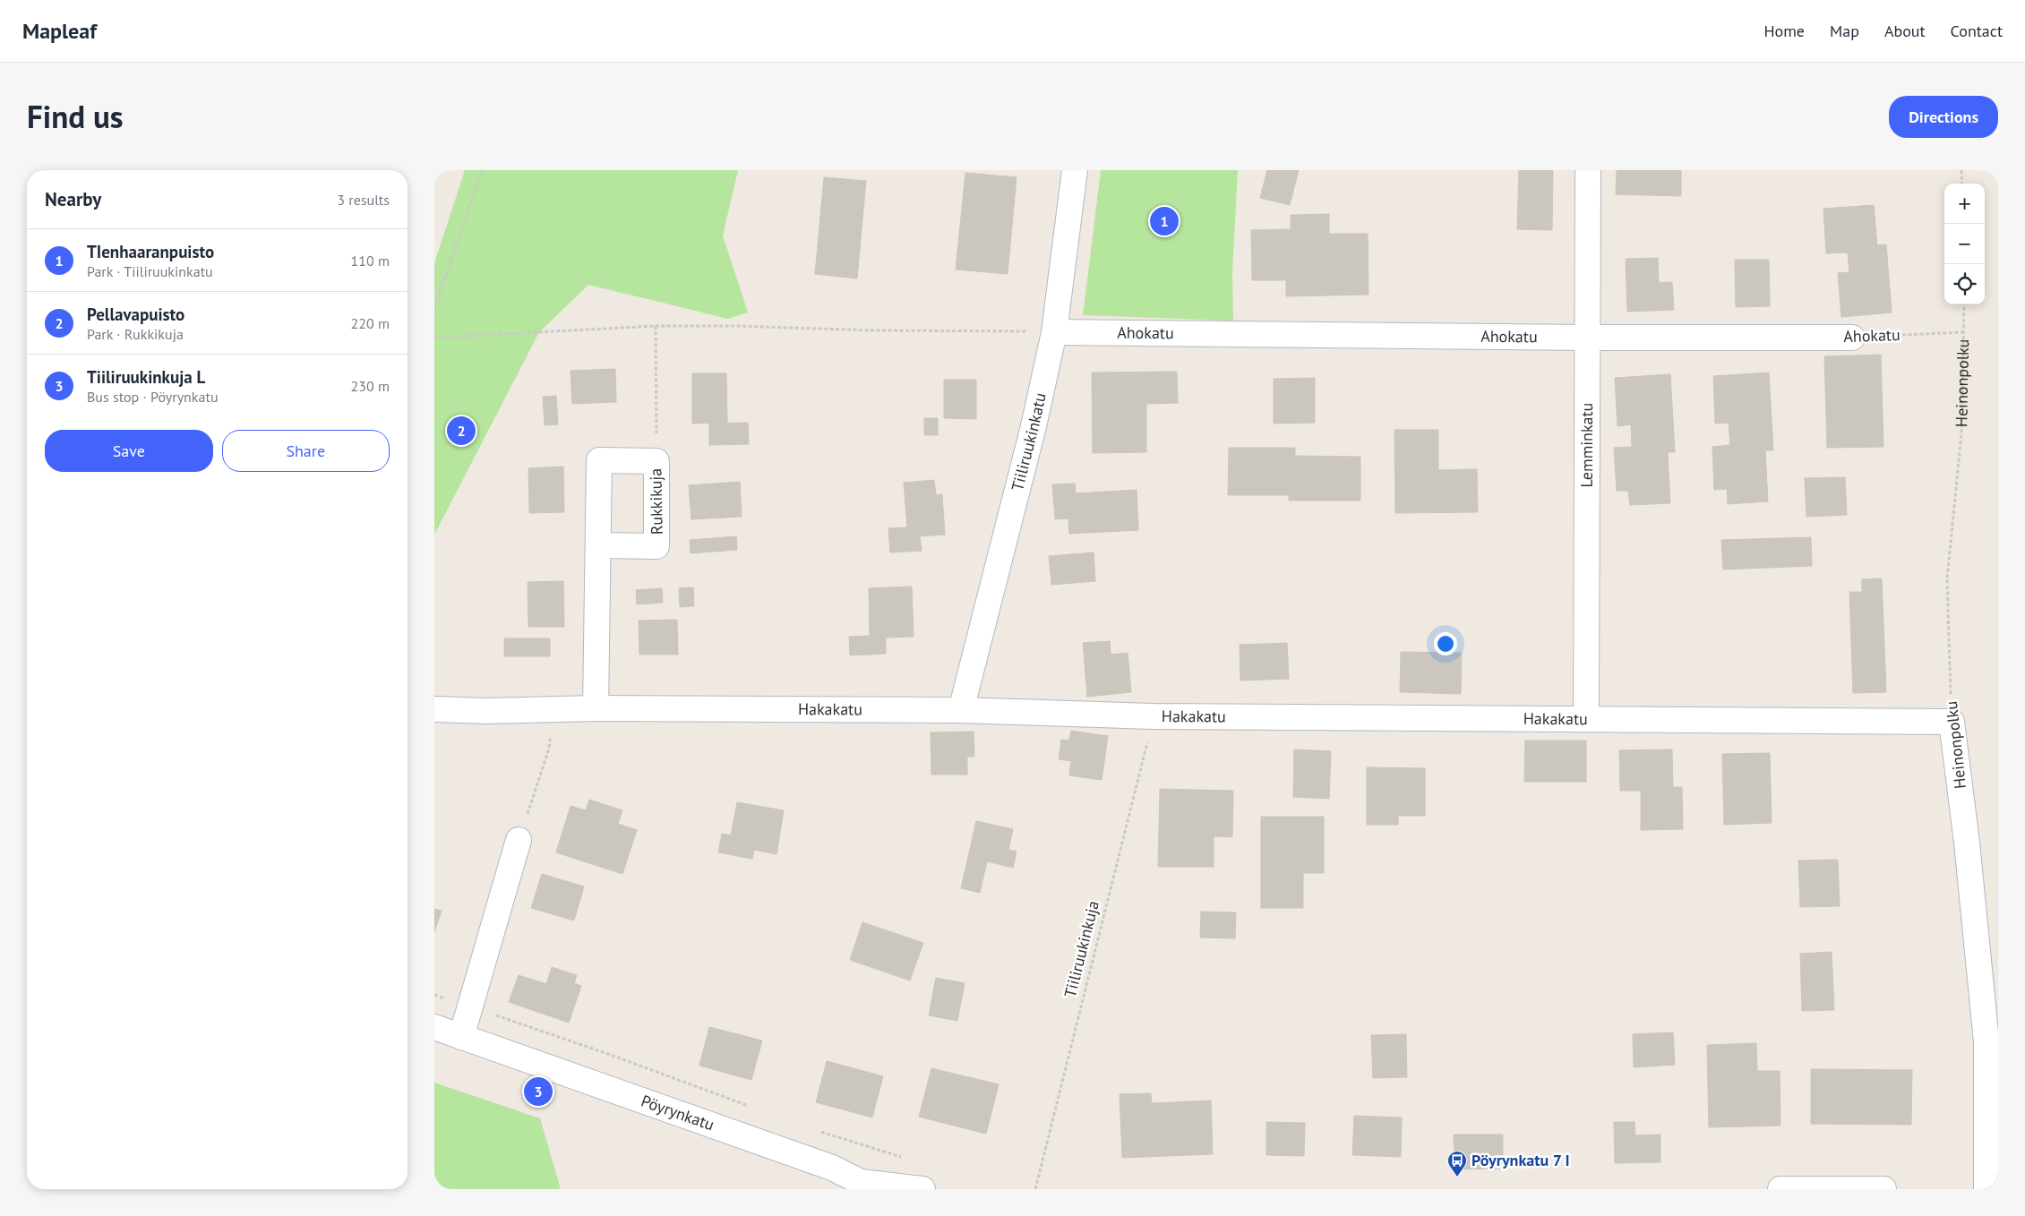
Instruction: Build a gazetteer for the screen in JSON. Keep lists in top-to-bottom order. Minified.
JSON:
{"streets":{"street":["Ahokatu","Heinonpolku","Tiiliruukinkatu","Lemminkatu","Rukkikuja","Hakakatu","Pöyrynkatu"],"path":["Tiiliruukinkuja"]},"crossings":[["Ahokatu","Heinonpolku"],["Ahokatu","Tiiliruukinkatu"],["Ahokatu","Lemminkatu"],["Heinonpolku","Hakakatu"],["Tiiliruukinkatu","Hakakatu"],["Lemminkatu","Hakakatu"],["Rukkikuja","Hakakatu"],["Hakakatu","Tiiliruukinkuja"]],"places":{"bus stop":["Pöyrynkatu 7 I"]},"page":{"header":"Mapleaf","nav":["Home","Map","About","Contact"],"title":"Find us","buttons":["Directions",["Save","Share"]],"heading":["Nearby","3 results"],"map_buttons":["+","−"],"pins":["1","2","3"],"list":[{"mark":"1","name":"TIenhaaranpuisto","note":"Park · Tiiliruukinkatu","value":"110 m"},{"mark":"2","name":"Pellavapuisto","note":"Park · Rukkikuja","value":"220 m"},{"mark":"3","name":"Tiiliruukinkuja L","note":"Bus stop · Pöyrynkatu","value":"230 m"}]}}
